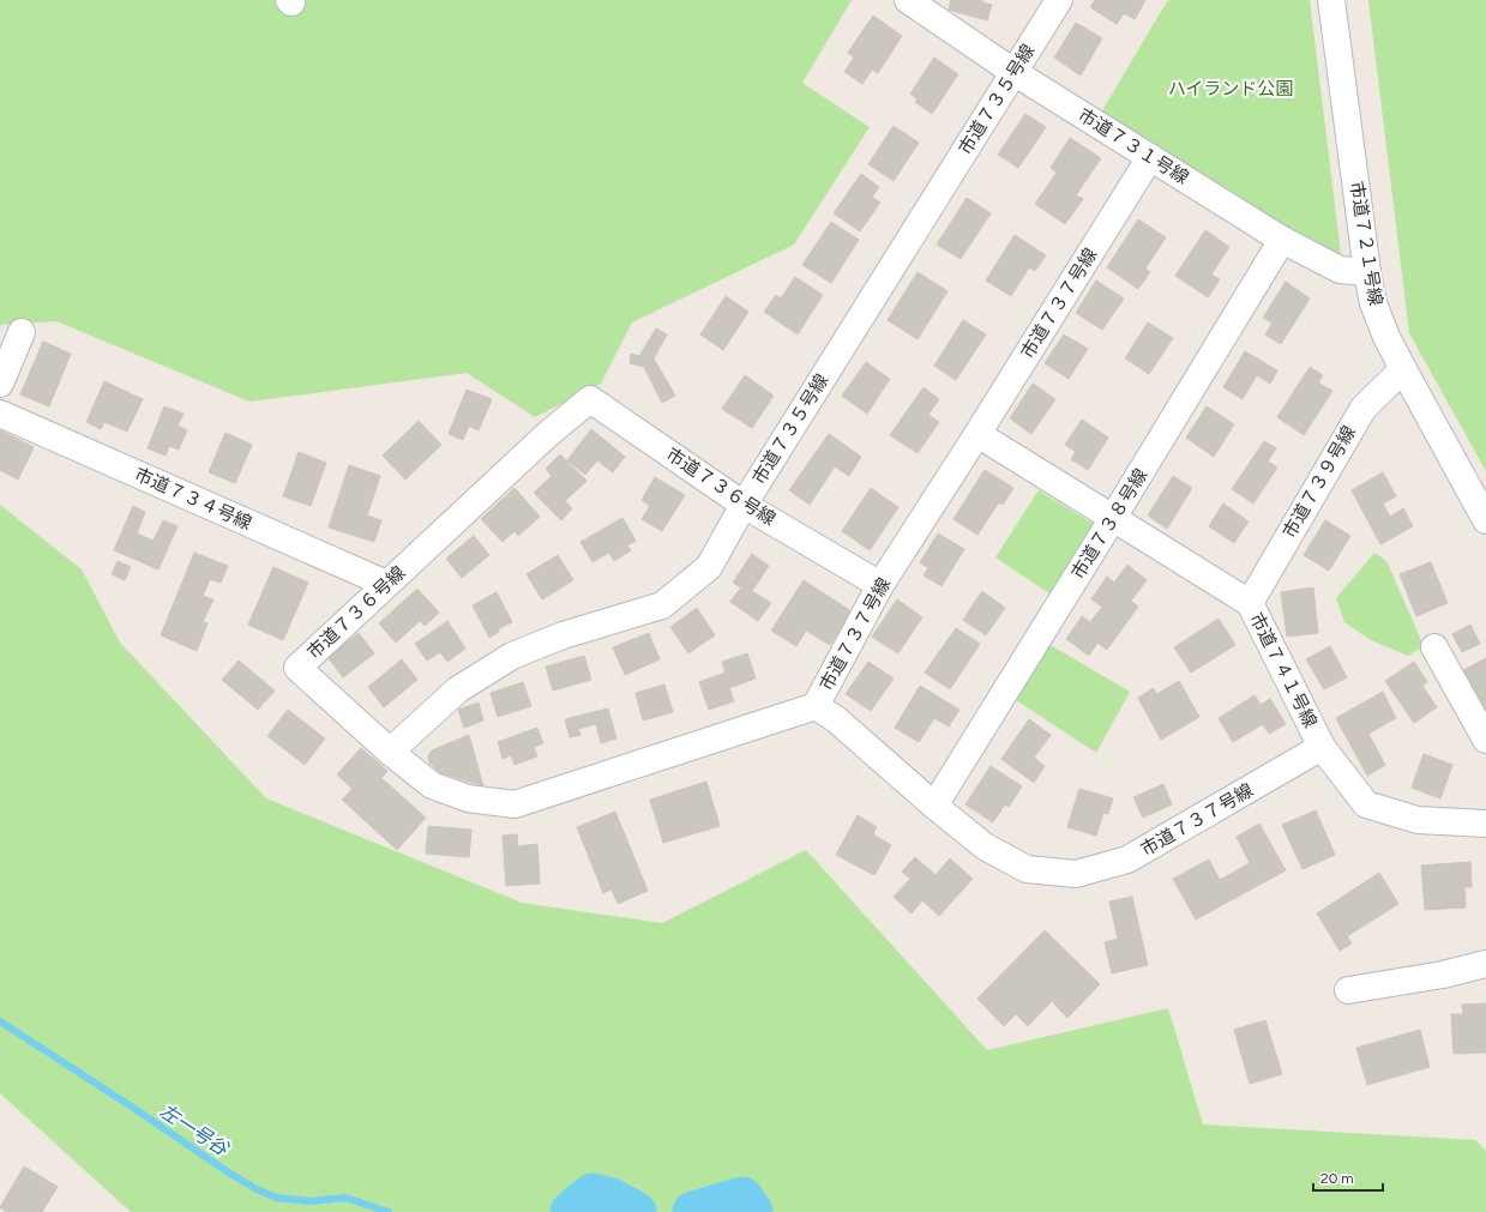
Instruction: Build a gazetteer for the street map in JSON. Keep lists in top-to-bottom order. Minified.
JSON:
{"streets":{"street":["市道７３５号線","市道７３１号線","市道７２１号線","市道７３７号線","市道７３９号線","市道７３６号線","市道７３４号線","市道７３８号線","市道７４１号線"]},"crossings":[["市道７３５号線","市道７３１号線"],["市道７３５号線","市道７３６号線"],["市道７３１号線","市道７２１号線"],["市道７３１号線","市道７３７号線"],["市道７３１号線","市道７３８号線"],["市道７２１号線","市道７３９号線"],["市道７３７号線","市道７３６号線"],["市道７３７号線","市道７３８号線"],["市道７３７号線","市道７４１号線"],["市道７３９号線","市道７４１号線"],["市道７３６号線","市道７３４号線"],["市道７３８号線","市道７４１号線"]],"water":["左一号谷"],"parks":["ハイランド公園"],"scale_bar":"20 m"}
